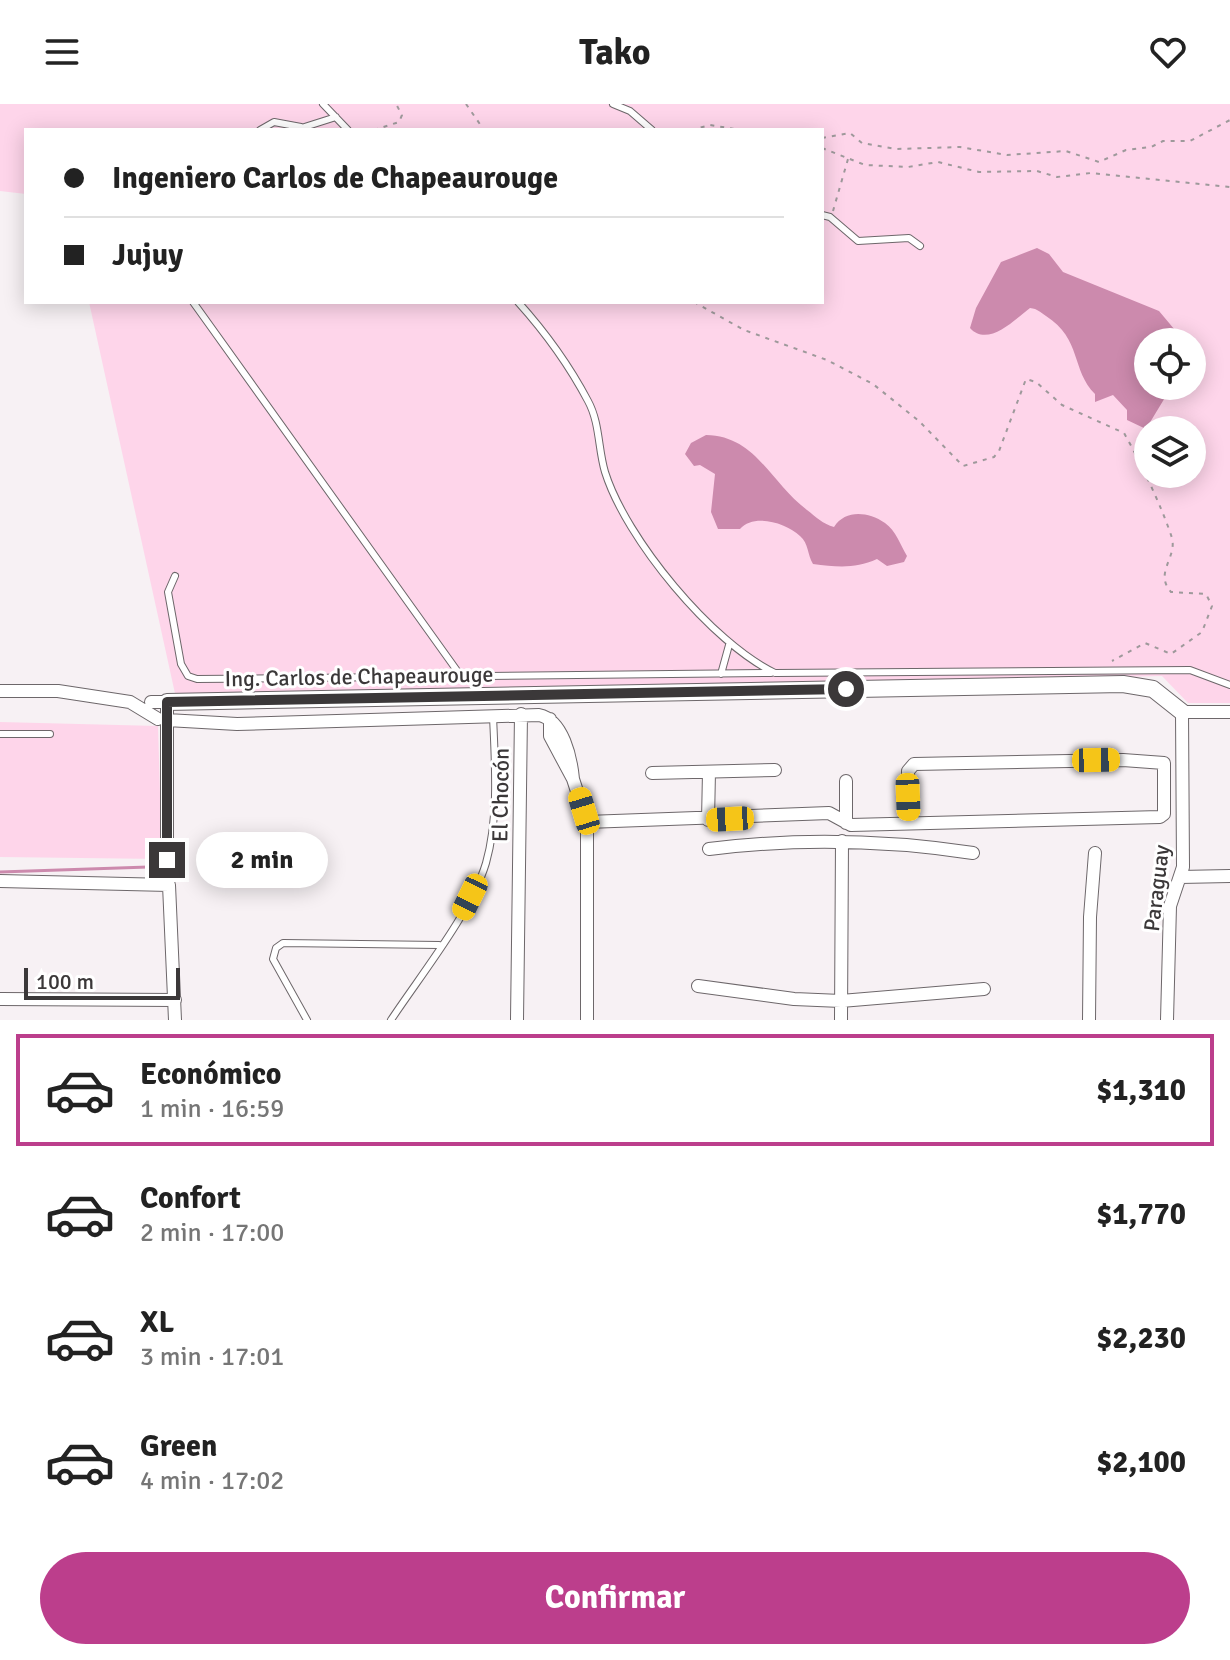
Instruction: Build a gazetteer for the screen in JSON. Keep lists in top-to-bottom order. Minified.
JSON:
{"streets":{"street":["Ing. Carlos de Chapeaurouge","El Chocón","Paraguay"]},"crossings":[["Ing. Carlos de Chapeaurouge","Paraguay"]],"scale_bar":"100 m","page":{"header":"Tako","banner":["Ingeniero Carlos de Chapeaurouge","Jujuy"],"bubble":"2 min","scale":"100 m","list":[{"name":"Económico","note":"1 min · 16:59","value":"$1,310"},{"name":"Confort","note":"2 min · 17:00","value":"$1,770"},{"name":"XL","note":"3 min · 17:01","value":"$2,230"},{"name":"Green","note":"4 min · 17:02","value":"$2,100"}],"buttons":"Confirmar"}}
